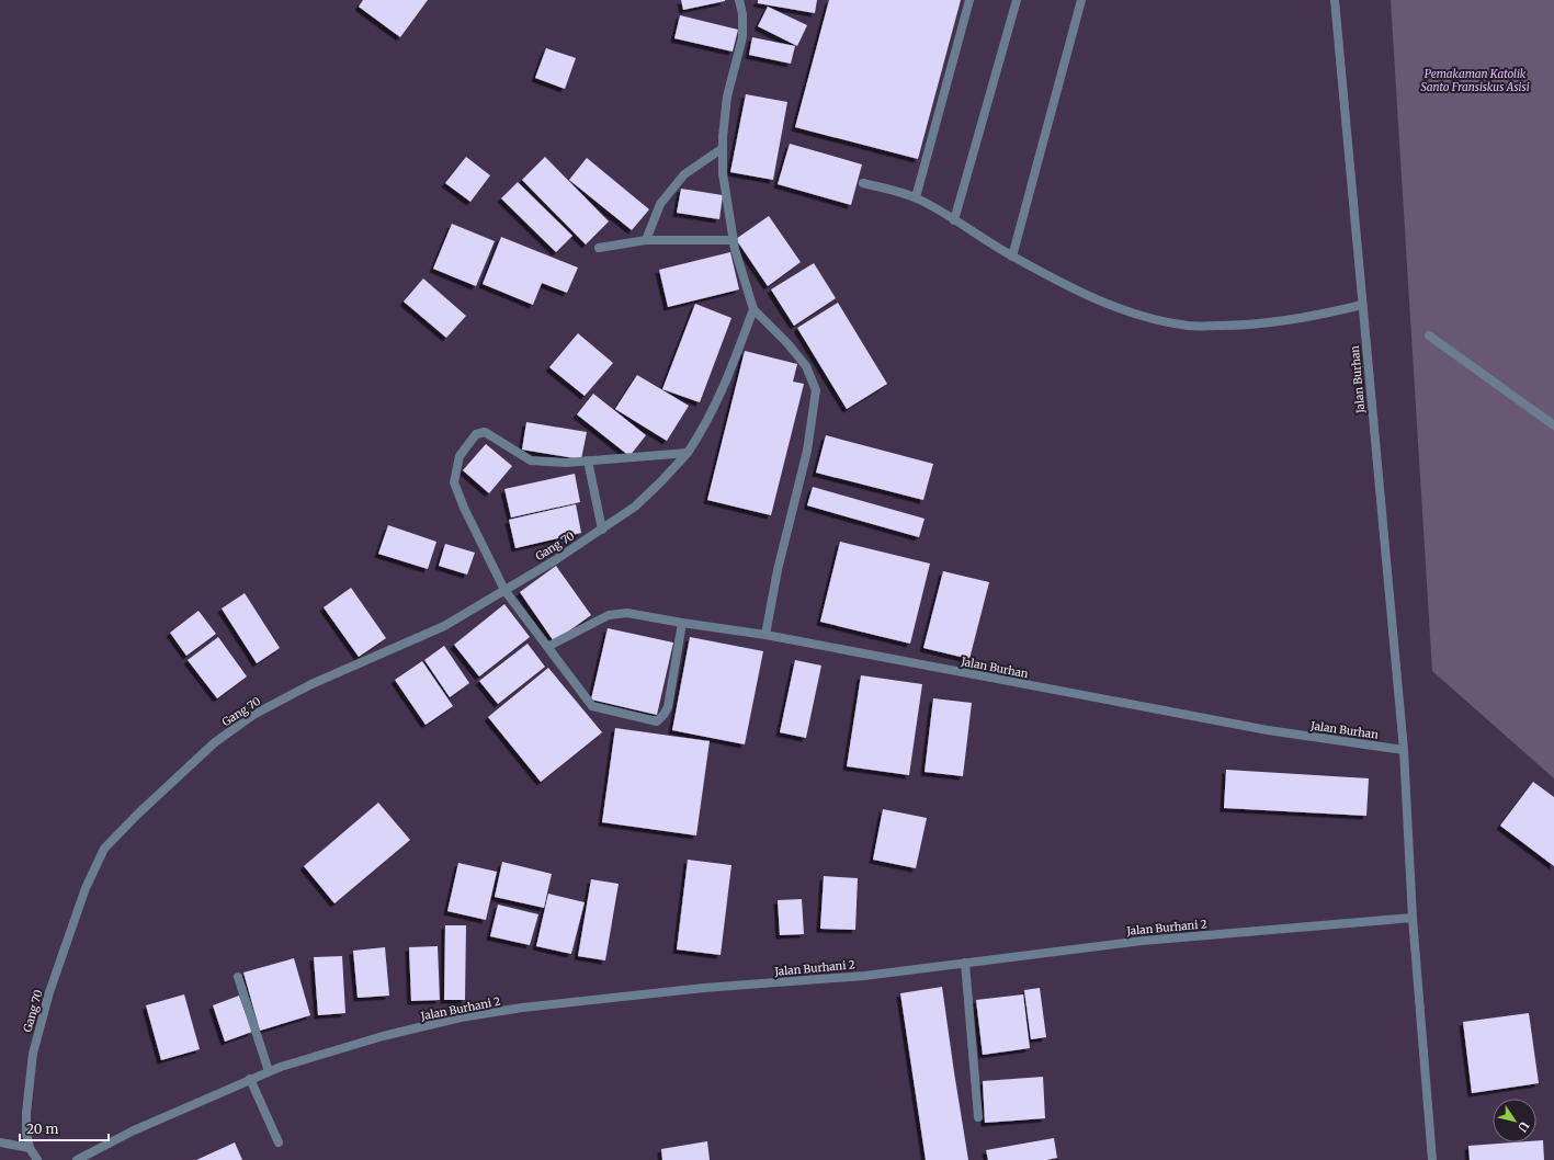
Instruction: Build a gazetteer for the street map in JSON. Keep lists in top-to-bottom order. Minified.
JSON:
{"streets":{"street":["Jalan Burhan","Gang 70","Jalan Burhani 2"]},"parks":["Pemakaman Katolik Santo Fransiskus Asisi"],"scale_bar":"20 m","north":"bottom right"}
